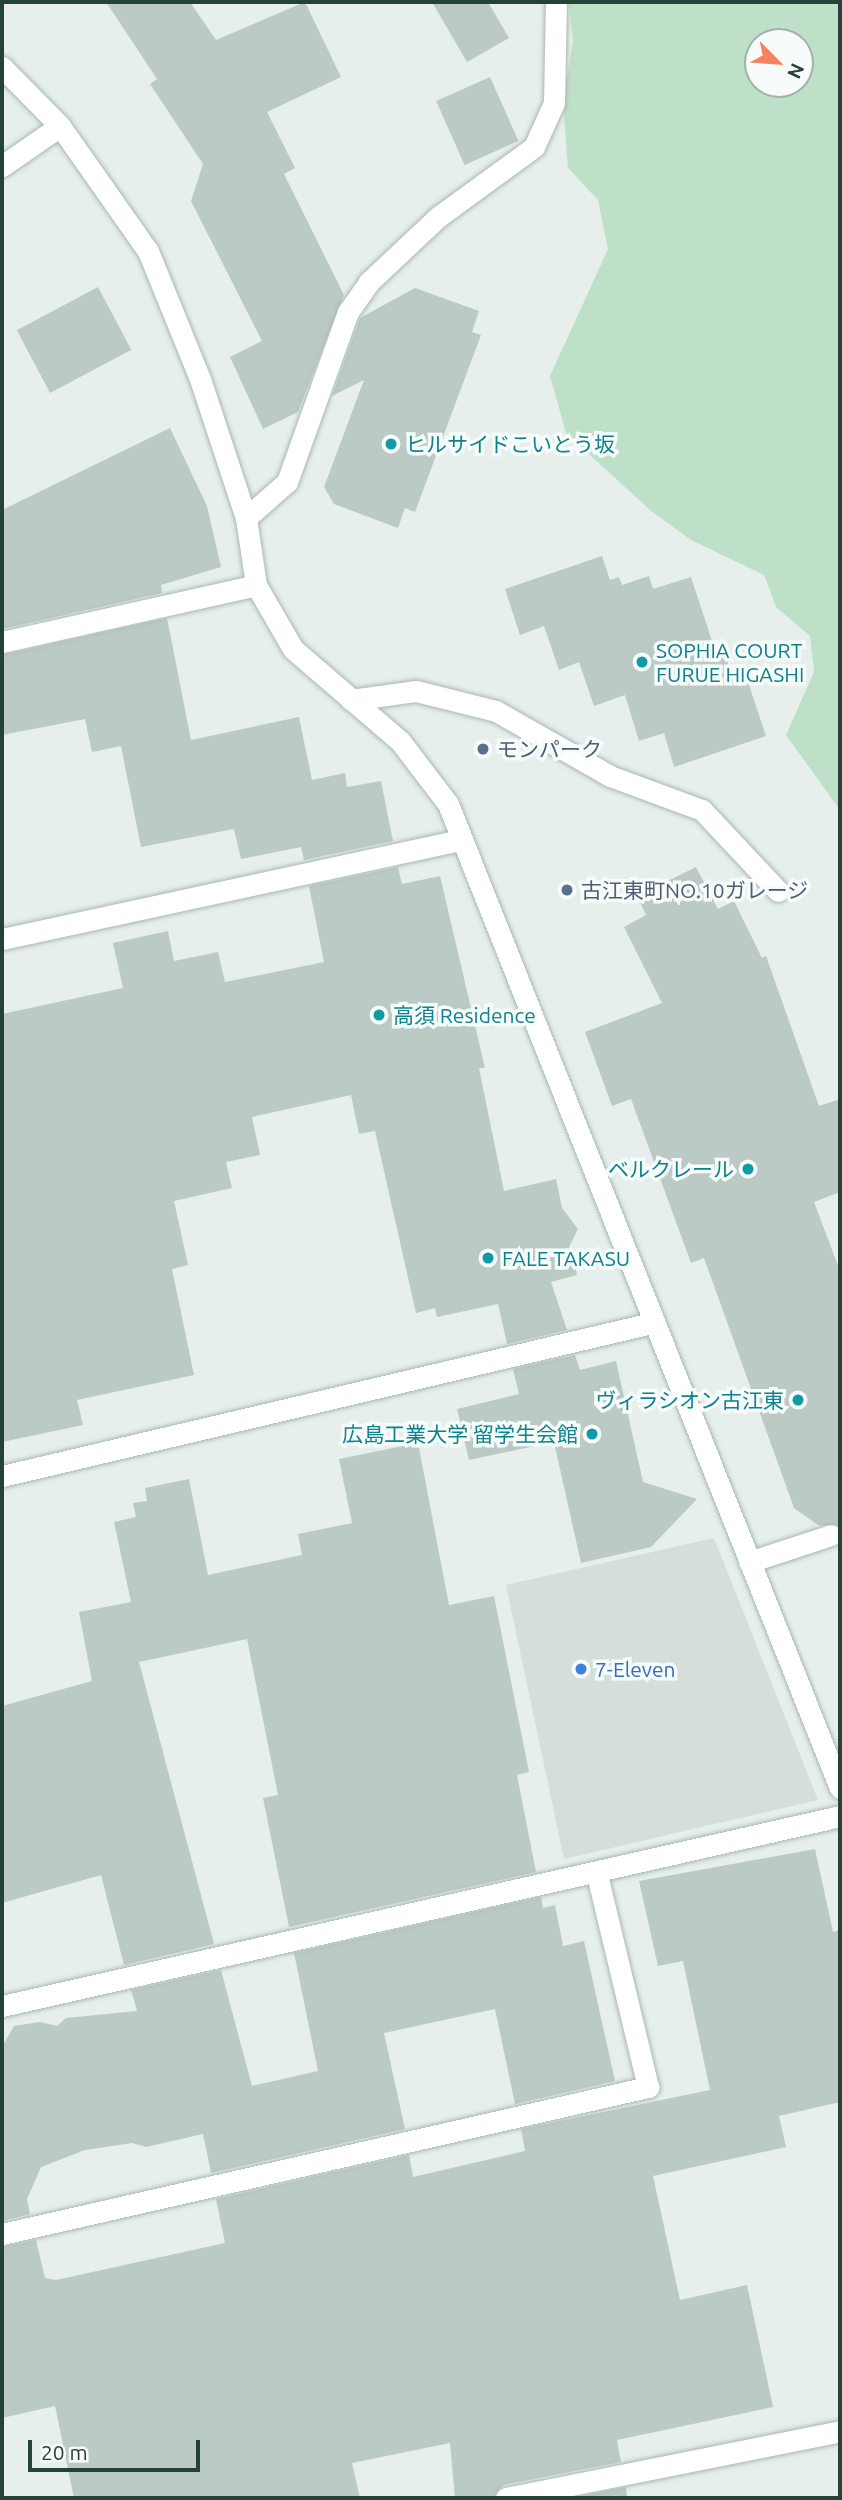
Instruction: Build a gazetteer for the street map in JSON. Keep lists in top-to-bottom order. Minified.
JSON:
{"places":["ヒルサイドこいとう坂","SOPHIA COURT FURUE HIGASHI","モンパーク","古江東町NO.10ガレージ","高須 Residence","ベルクレール","FALE TAKASU","ヴィラシオン古江東","広島工業大学 留学生会館","7-Eleven"],"scale_bar":"20 m","north":"bottom right"}
